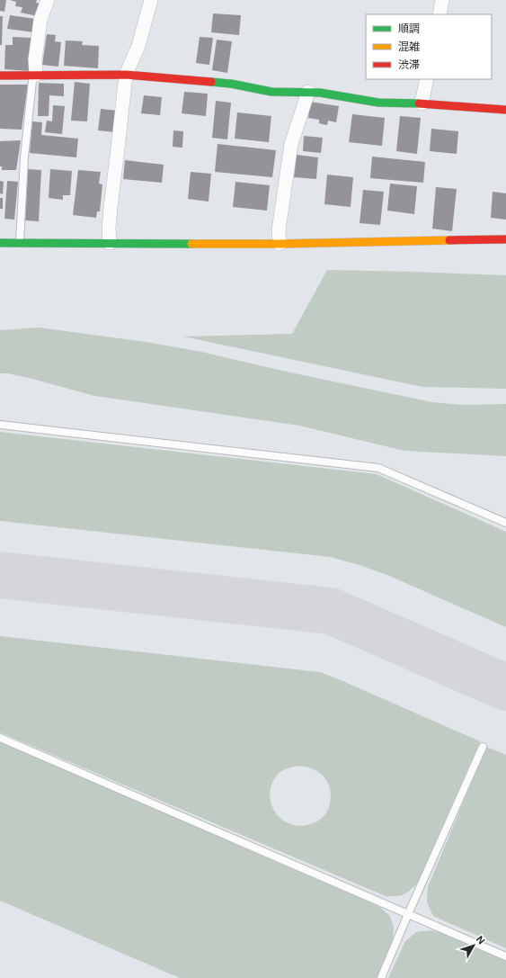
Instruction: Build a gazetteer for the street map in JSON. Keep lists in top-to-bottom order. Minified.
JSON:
{"legend":["順調","混雑","渋滞"],"north":"top right"}
